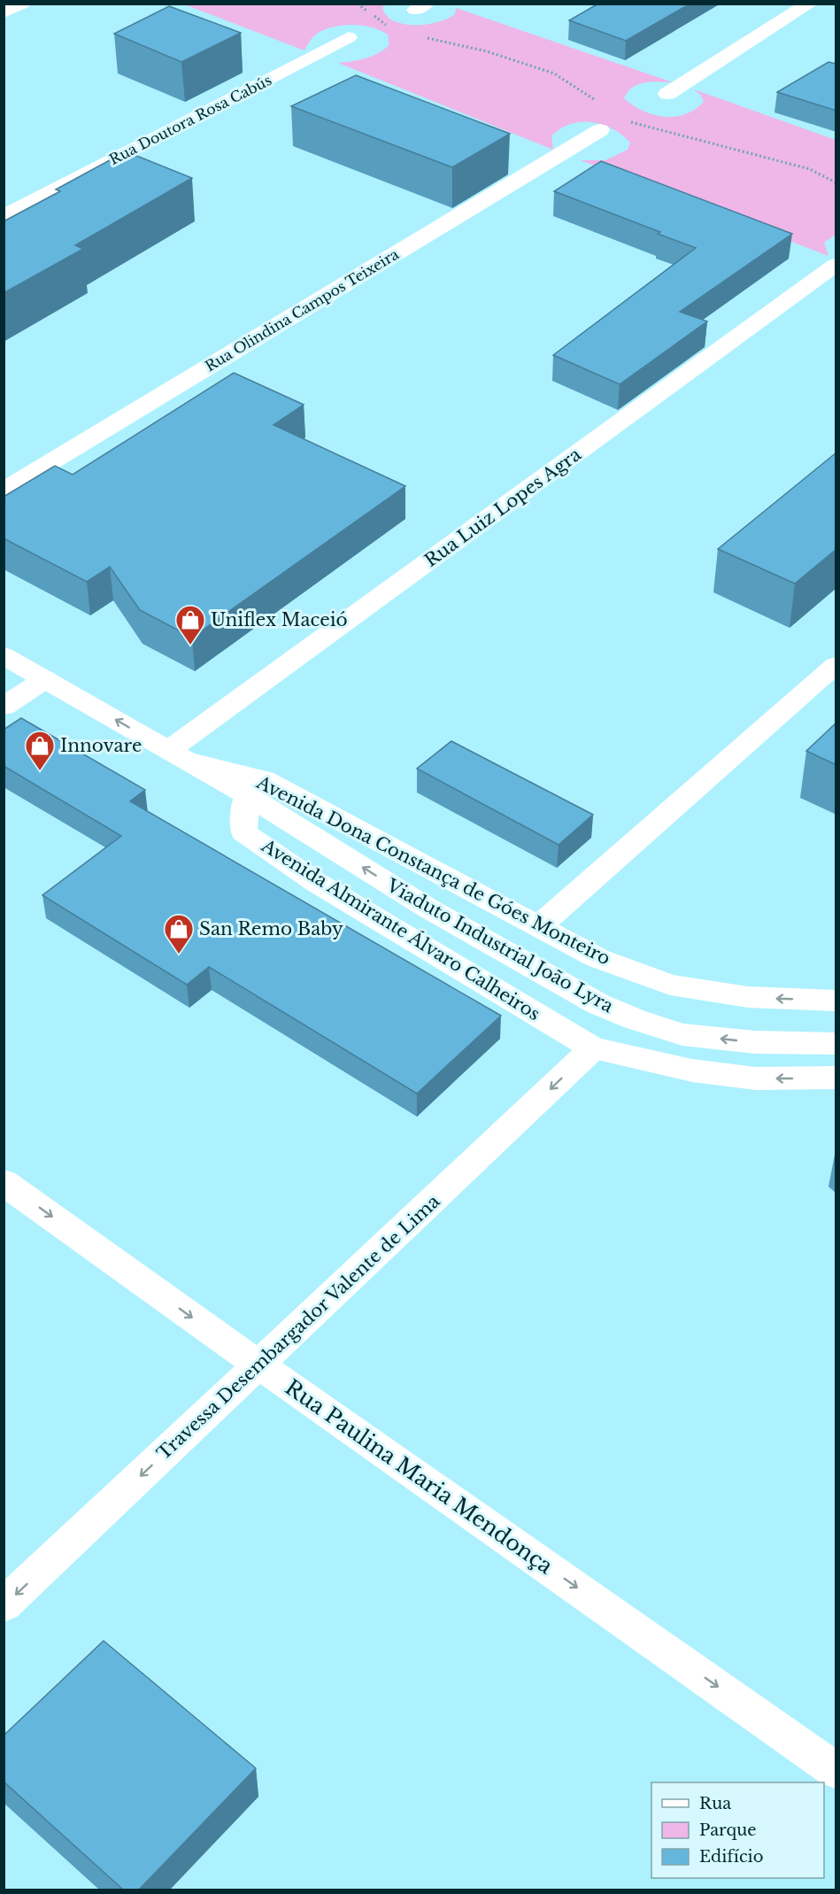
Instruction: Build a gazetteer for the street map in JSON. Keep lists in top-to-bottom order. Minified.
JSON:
{"streets":{"street":["Rua Doutora Rosa Cabús","Rua Olindina Campos Teixeira","Rua Luiz Lopes Agra","Avenida Dona Constança de Góes Monteiro","Avenida Almirante Álvaro Calheiros","Viaduto Industrial João Lyra","Travessa Desembargador Valente de Lima","Rua Paulina Maria Mendonça"]},"crossings":[["Rua Luiz Lopes Agra","Avenida Dona Constança de Góes Monteiro"],["Avenida Almirante Álvaro Calheiros","Viaduto Industrial João Lyra"],["Avenida Almirante Álvaro Calheiros","Travessa Desembargador Valente de Lima"],["Travessa Desembargador Valente de Lima","Rua Paulina Maria Mendonça"]],"one_way":["Avenida Dona Constança de Góes Monteiro","Avenida Almirante Álvaro Calheiros","Viaduto Industrial João Lyra","Travessa Desembargador Valente de Lima","Rua Paulina Maria Mendonça"],"places":{"shop":["Uniflex Maceió","Innovare","San Remo Baby"]},"legend":["Rua","Parque","Edifício"]}
